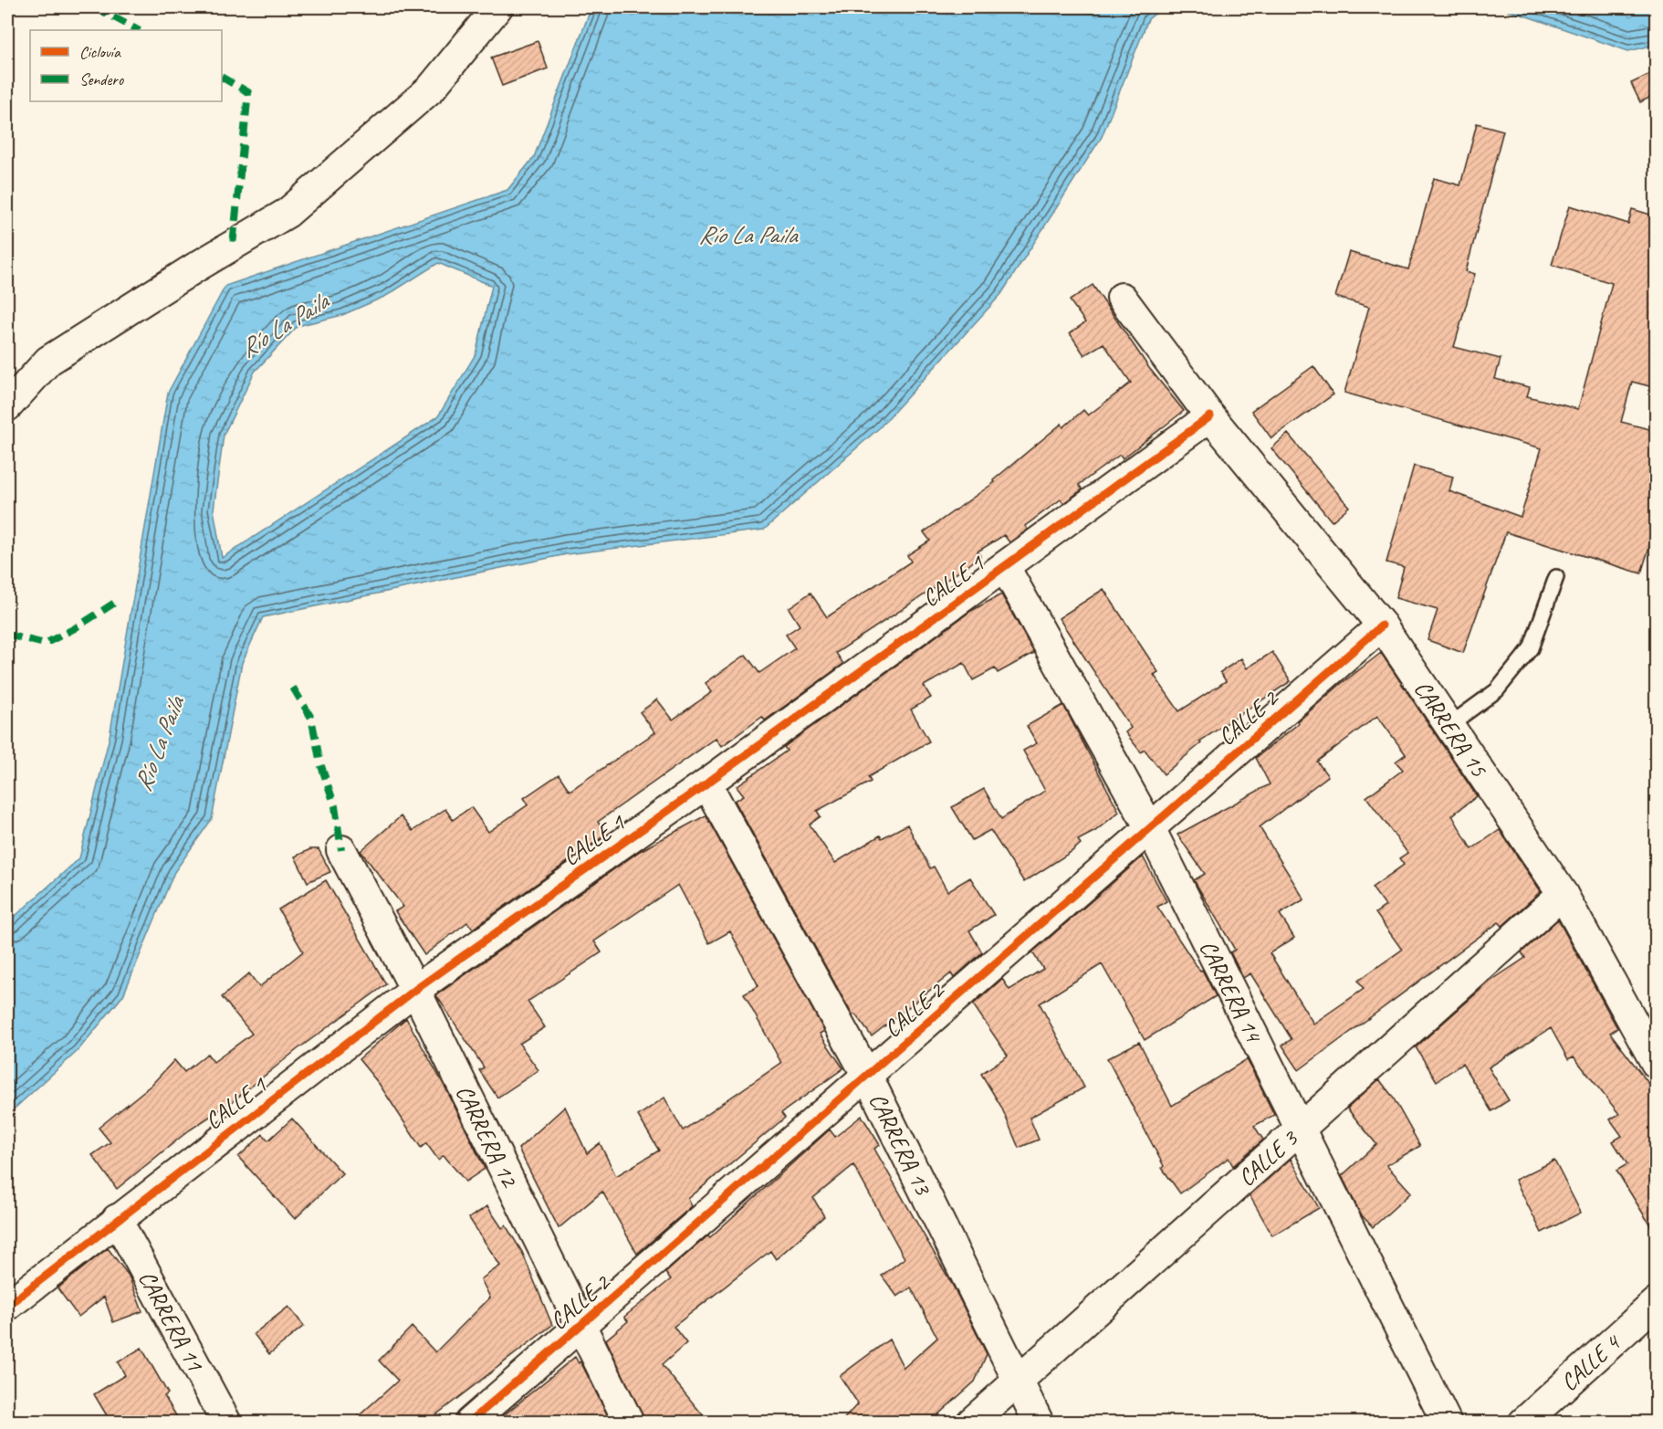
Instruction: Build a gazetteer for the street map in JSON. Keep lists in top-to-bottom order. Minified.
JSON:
{"streets":{"street":["CALLE 1","CALLE 2","CARRERA 15","CARRERA 14","CARRERA 12","CARRERA 13","CALLE 3","CARRERA 11","CALLE 4"]},"crossings":[["CALLE 1","CARRERA 15"],["CALLE 1","CARRERA 14"],["CALLE 1","CARRERA 12"],["CALLE 1","CARRERA 13"],["CALLE 1","CARRERA 11"],["CALLE 2","CARRERA 15"],["CALLE 2","CARRERA 14"],["CALLE 2","CARRERA 12"],["CALLE 2","CARRERA 13"],["CARRERA 15","CALLE 3"],["CARRERA 14","CALLE 3"],["CARRERA 13","CALLE 3"]],"water":["Río La Paila"],"legend":["Ciclovía","Sendero"]}
